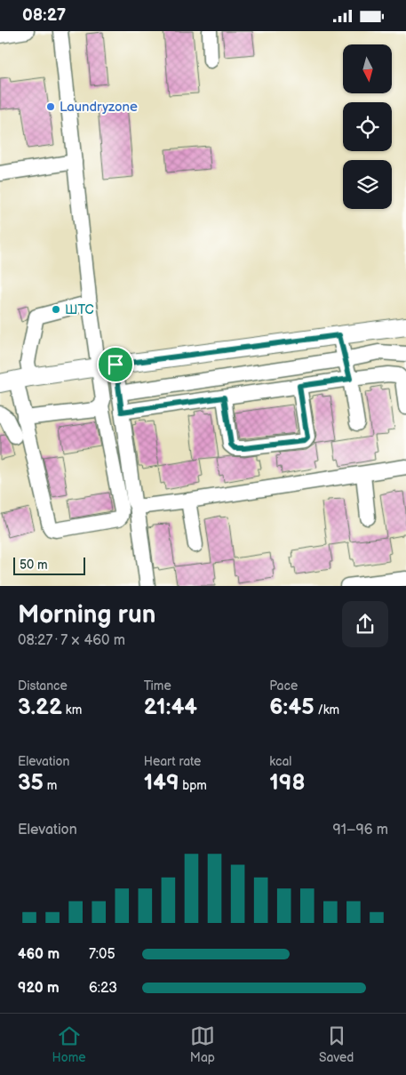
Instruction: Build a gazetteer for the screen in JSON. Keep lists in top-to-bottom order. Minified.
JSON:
{"places":["Laundryzone","ШТС"],"scale_bar":"50 m","north":"bottom","page":{"status":"08:27","scale":"50 m","heading":["Morning run","08:27 · 7 × 460 m"],"stats":[["Distance","3.22 km"],["Time","21:44"],["Pace","6:45 /km"],["Elevation","35 m"],["Heart rate","149 bpm"],["kcal","198"]],"chart":["Elevation","91–96 m"],"list":[{"name":"460 m","note":"7:05"},{"name":"920 m","note":"6:23"}],"tabs":["Home","Map","Saved"]}}
